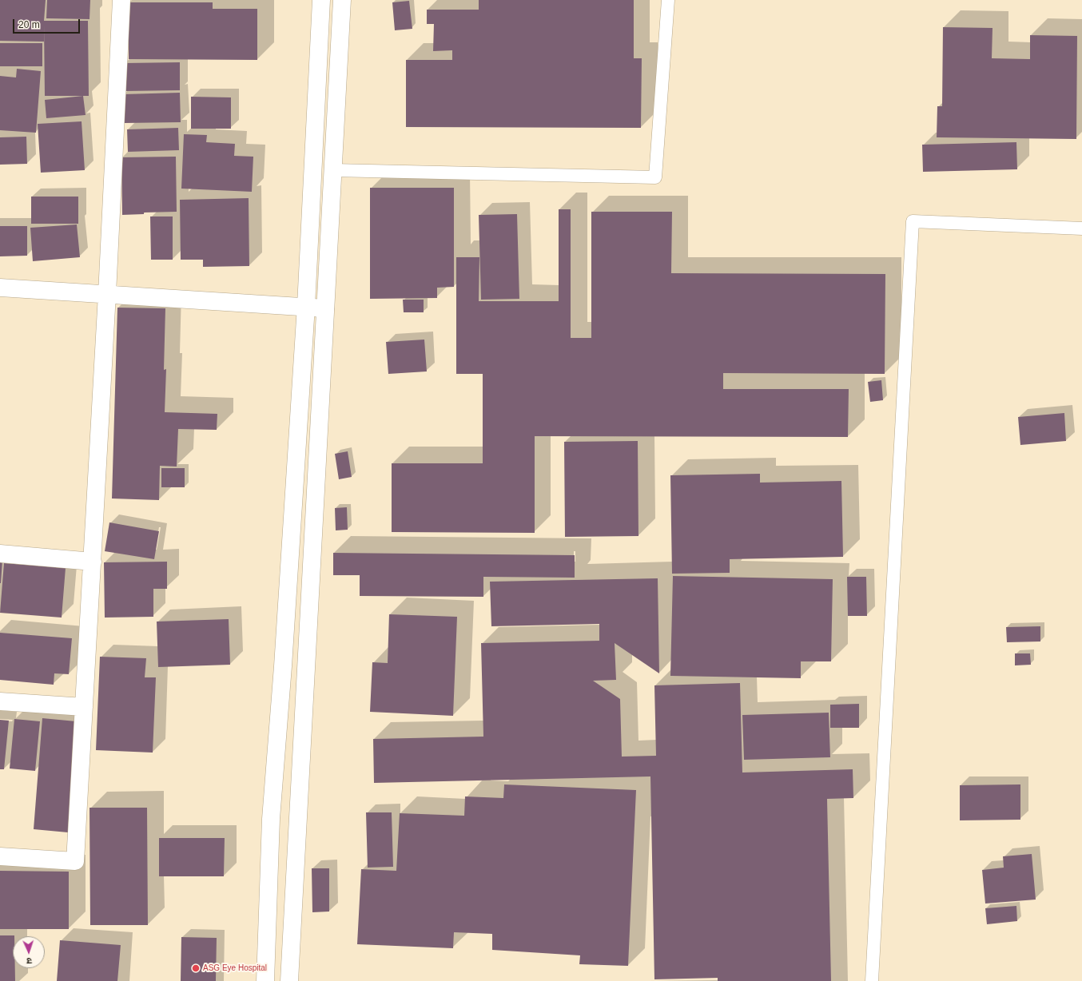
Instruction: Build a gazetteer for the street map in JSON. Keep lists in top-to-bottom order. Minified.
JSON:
{"places":["ASG Eye Hospital"],"scale_bar":"20 m","north":"bottom"}
